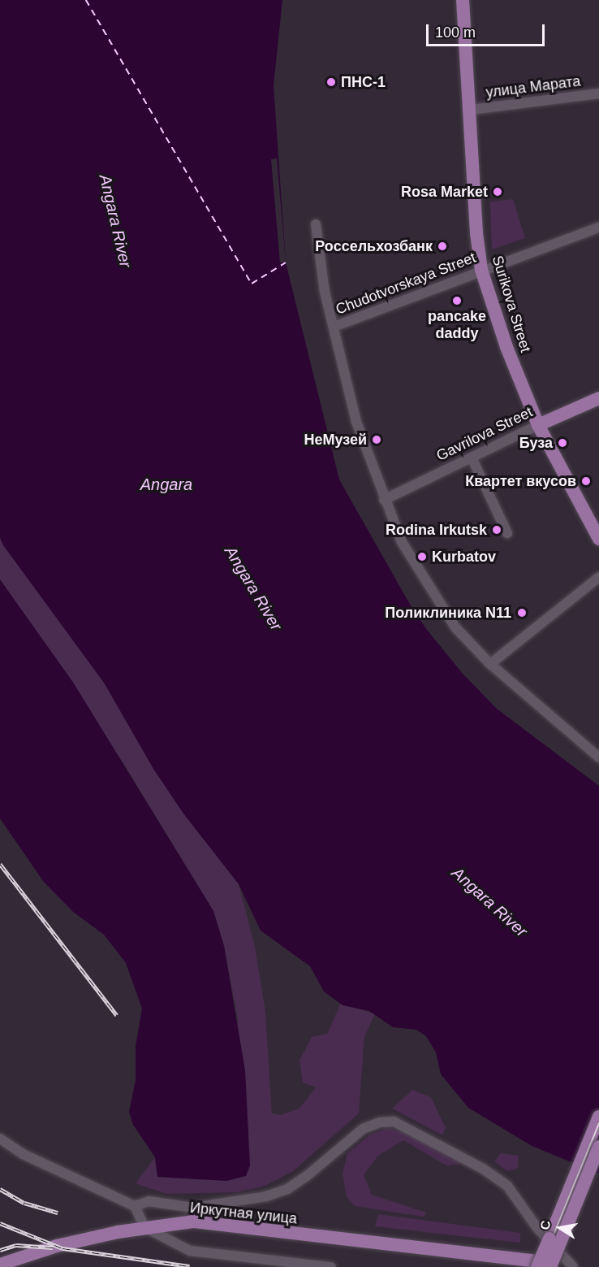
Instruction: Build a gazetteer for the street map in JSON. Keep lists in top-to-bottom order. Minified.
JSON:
{"streets":{"main road":["Surikova Street","Gavrilova Street","Иркутная улица"],"street":["улица Марата","Chudotvorskaya Street"]},"crossings":[["улица Марата","Surikova Street"],["Chudotvorskaya Street","Surikova Street"],["Surikova Street","Gavrilova Street"]],"water":["Angara River","Angara"],"places":["ПНС-1","Rosa Market","Россельхозбанк","pancake daddy","НеМузей","Буза","Квартет вкусов","Rodina Irkutsk","Kurbatov","Поликлиника N11"],"scale_bar":"100 m","north":"left"}
